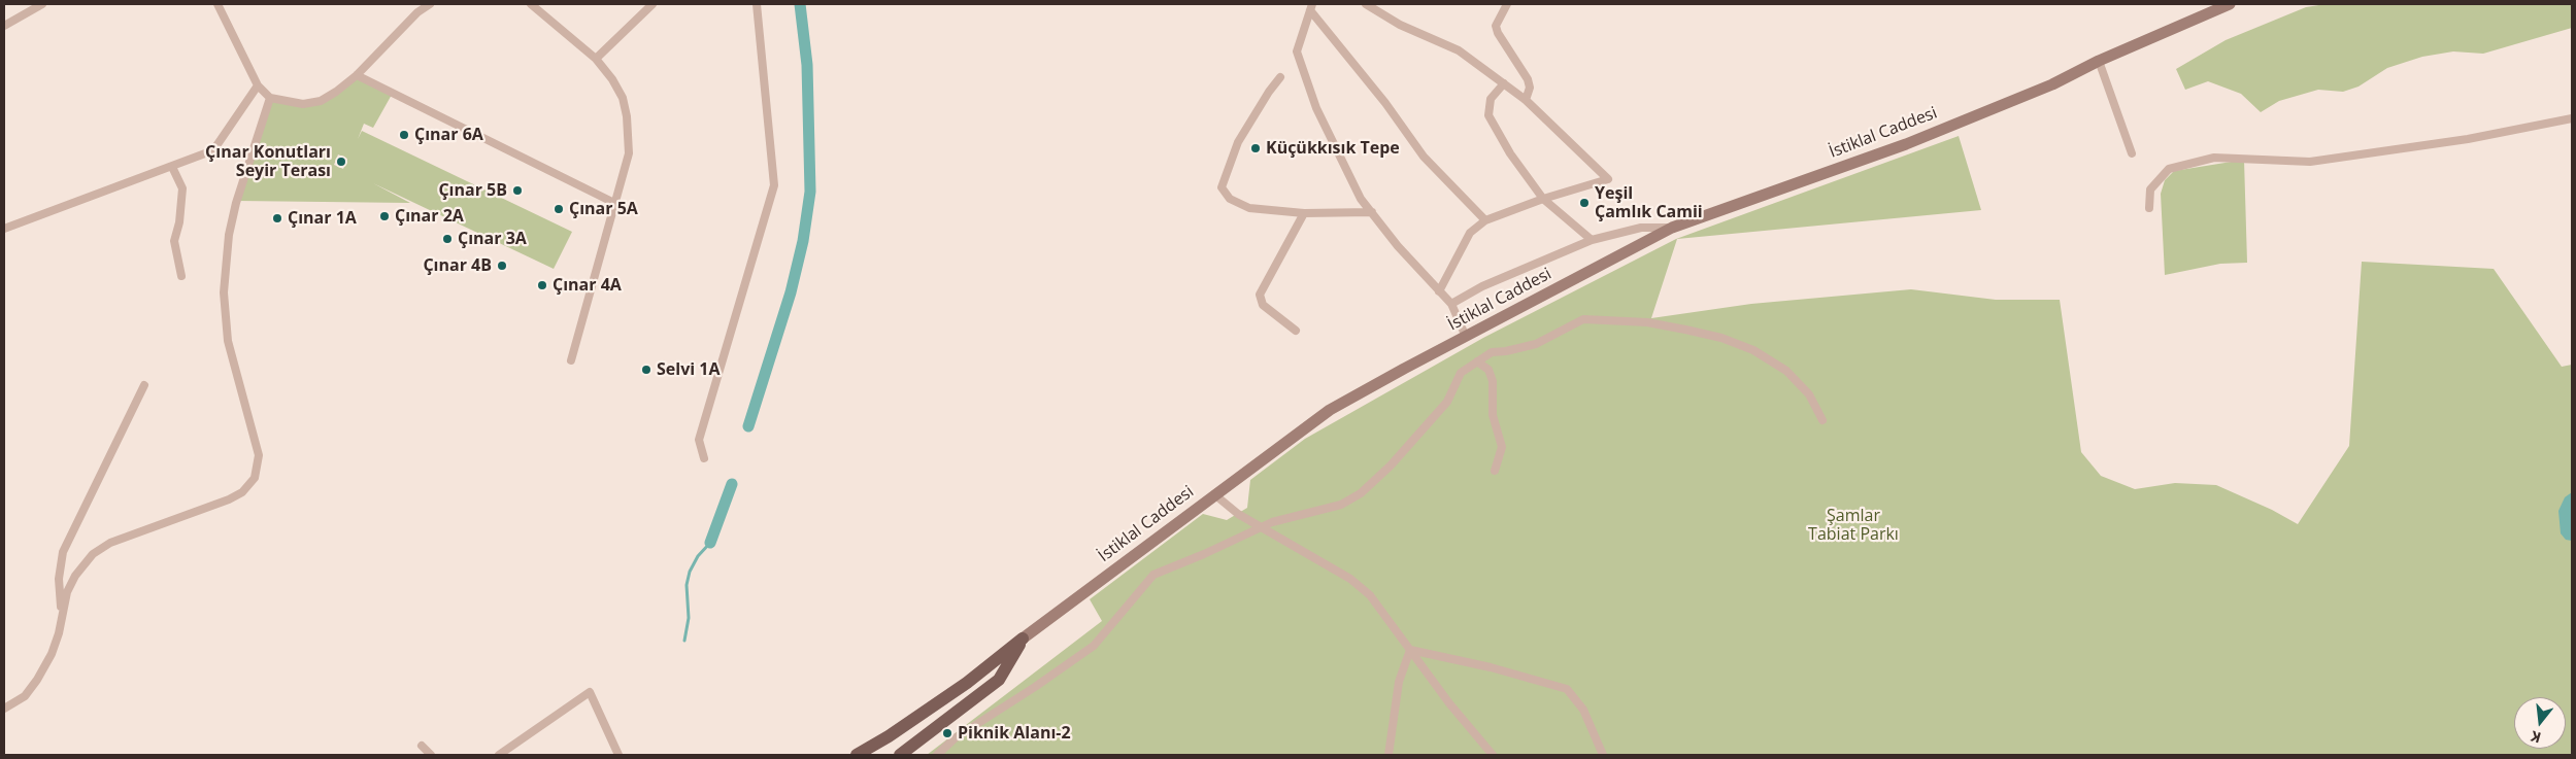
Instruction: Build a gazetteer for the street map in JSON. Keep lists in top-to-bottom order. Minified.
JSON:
{"streets":{"main road":["İstiklal Caddesi"]},"parks":["Şamlar Tabiat Parkı"],"places":["Çınar 6A","Küçükkısık Tepe","Çınar Konutları Seyir Terası","Çınar 5B","Yeşil Çamlık Camii","Çınar 5A","Çınar 2A","Çınar 1A","Çınar 3A","Çınar 4B","Çınar 4A","Selvi 1A","Piknik Alanı-2"],"north":"bottom"}
